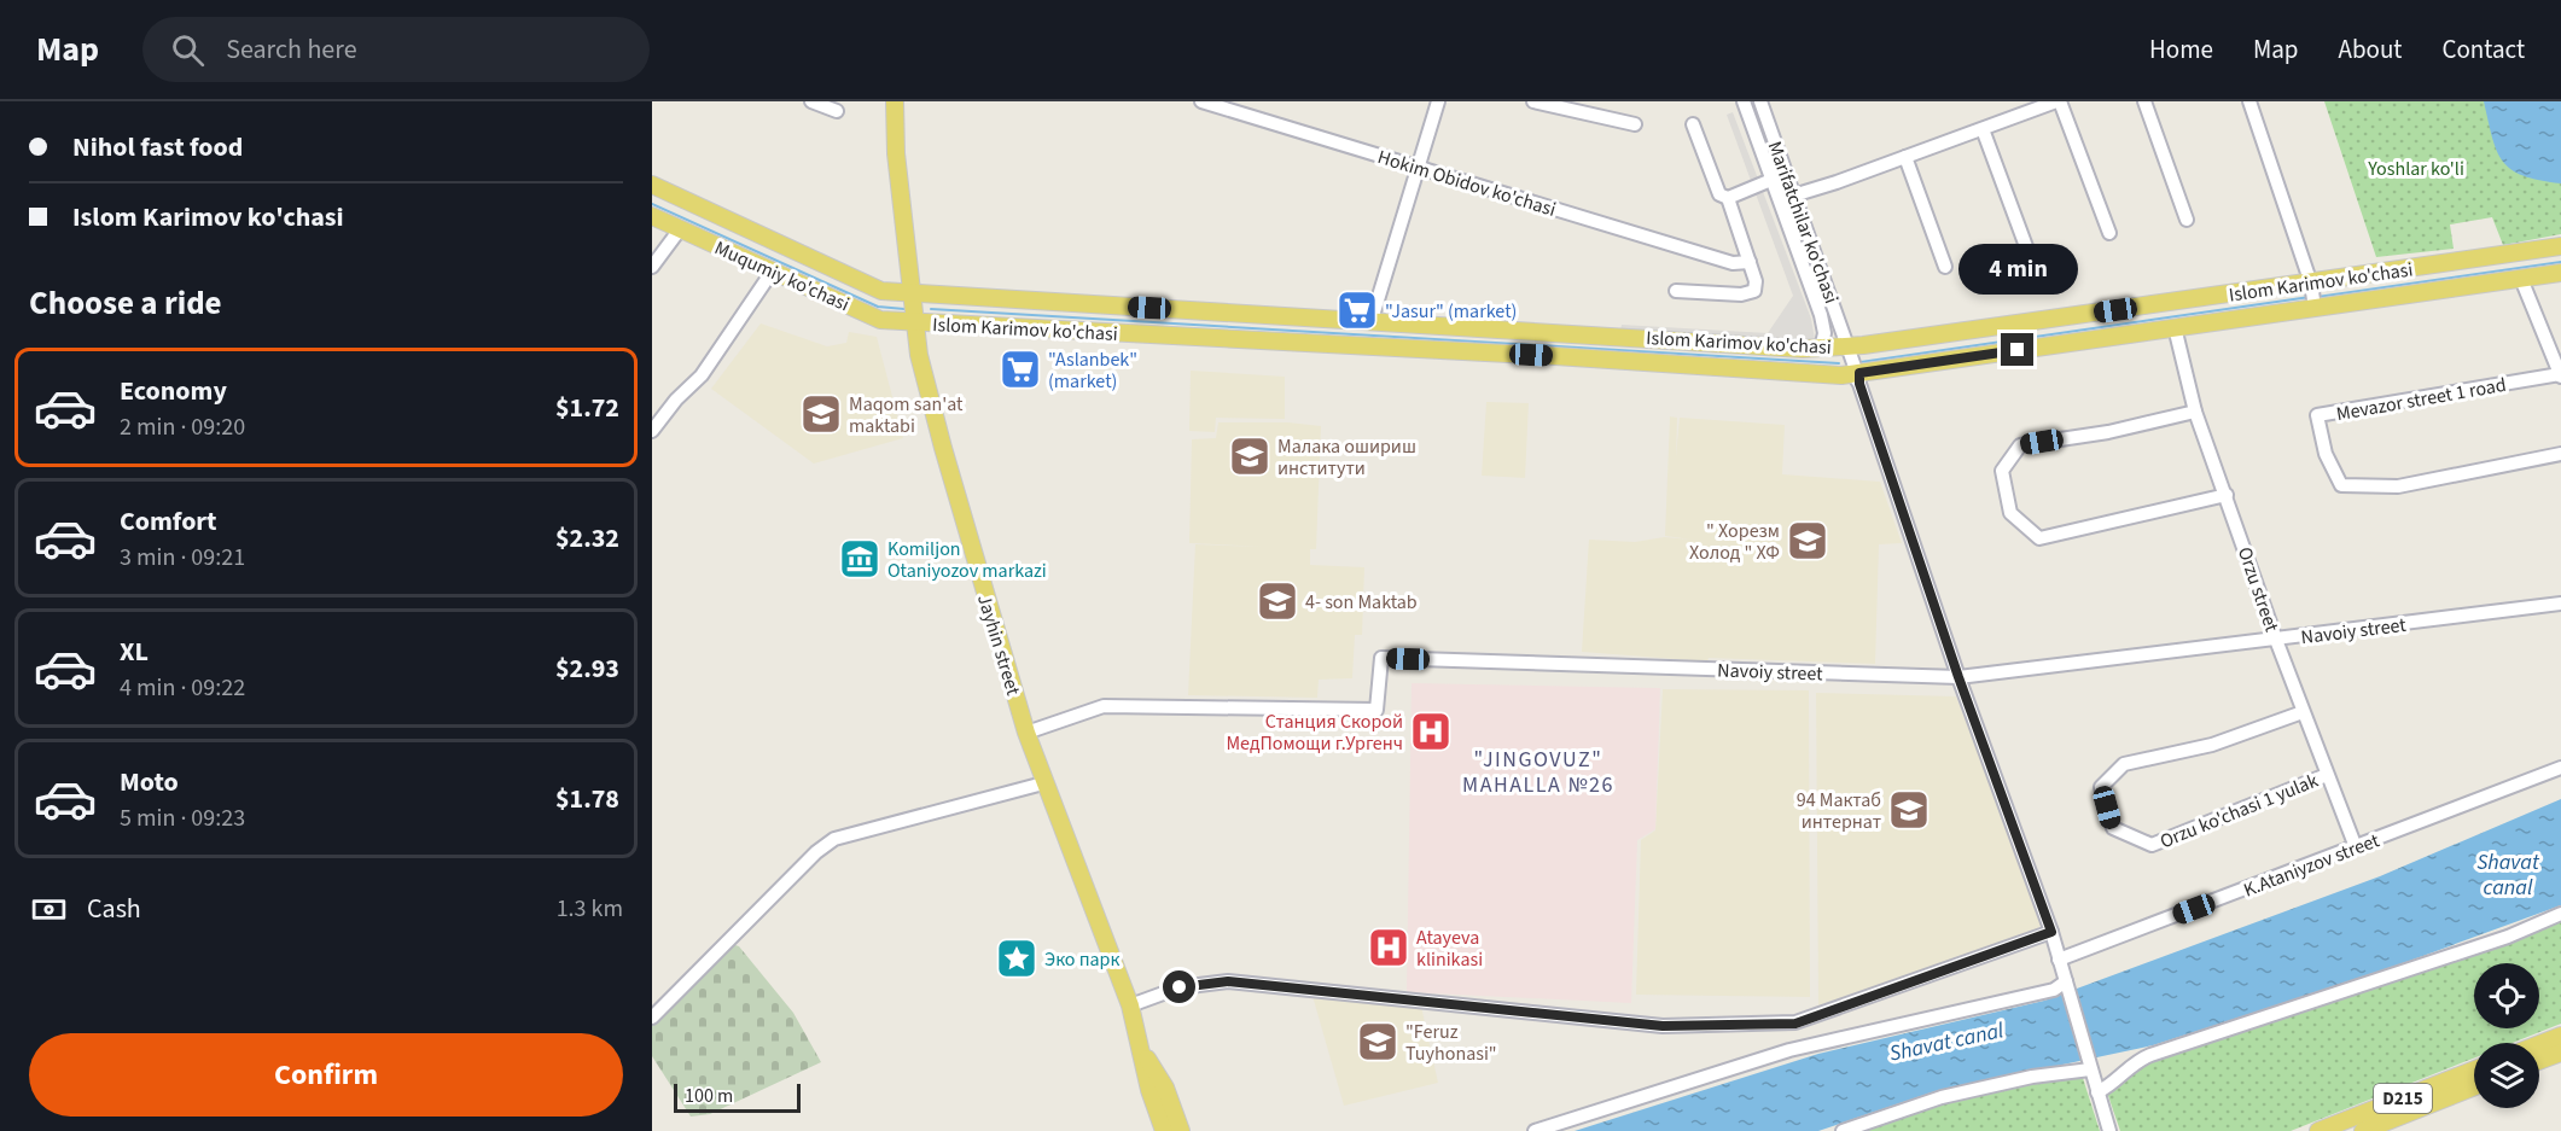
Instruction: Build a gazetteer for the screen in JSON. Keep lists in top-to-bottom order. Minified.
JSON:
{"streets":{"main road":["Muqumiy ko'chasi","Islom Karimov ko'chasi","Jayhin street","D215"],"street":["Hokim Obidov ko'chasi","Marifatchilar ko'chasi","Mevazor street 1 road","Orzu street","Navoiy street","Orzu ko'chasi 1 yulak","K.Ataniyzov street"]},"crossings":[["Marifatchilar ko'chasi","Islom Karimov ko'chasi"],["Marifatchilar ko'chasi","Navoiy street"],["Marifatchilar ko'chasi","K.Ataniyzov street"],["Muqumiy ko'chasi","Islom Karimov ko'chasi"],["Muqumiy ko'chasi","Jayhin street"],["Islom Karimov ko'chasi","Orzu street"],["Islom Karimov ko'chasi","Jayhin street"],["Orzu street","Navoiy street"],["Orzu street","Orzu ko'chasi 1 yulak"],["Orzu street","K.Ataniyzov street"],["Navoiy street","Jayhin street"]],"districts":["\"JINGOVUZ\" MAHALLA №26"],"water":["Shavat canal"],"parks":["Yoshlar ko'li"],"places":{"supermarket":["\"Jasur\" (market)","\"Aslanbek\" (market)"],"school or university":["Maqom san'at maktabi","Малака ошириш институти","\" Хорезм Холод \" ХФ","4- son Maktab","94 Мактаб интернат","\"Feruz Tuyhonasi\""],"museum":["Komiljon Otaniyozov markazi"],"hospital":["Станция Скорой МедПомощи г.Ургенч","Atayeva klinikasi"],"place":["Эко парк"]},"scale_bar":"100 m","page":{"header":"Map","search":"Search here","nav":["Home","Map","About","Contact"],"banner":["Nihol fast food","Islom Karimov ko'chasi"],"bubble":"4 min","heading":"Choose a ride","list":[{"name":"Economy","note":"2 min · 09:20","value":"$1.72"},{"name":"Comfort","note":"3 min · 09:21","value":"$2.32"},{"name":"XL","note":"4 min · 09:22","value":"$2.93"},{"name":"Moto","note":"5 min · 09:23","value":"$1.78"}],"pay":["Cash","1.3 km"],"buttons":"Confirm","scale":"100 m"}}
